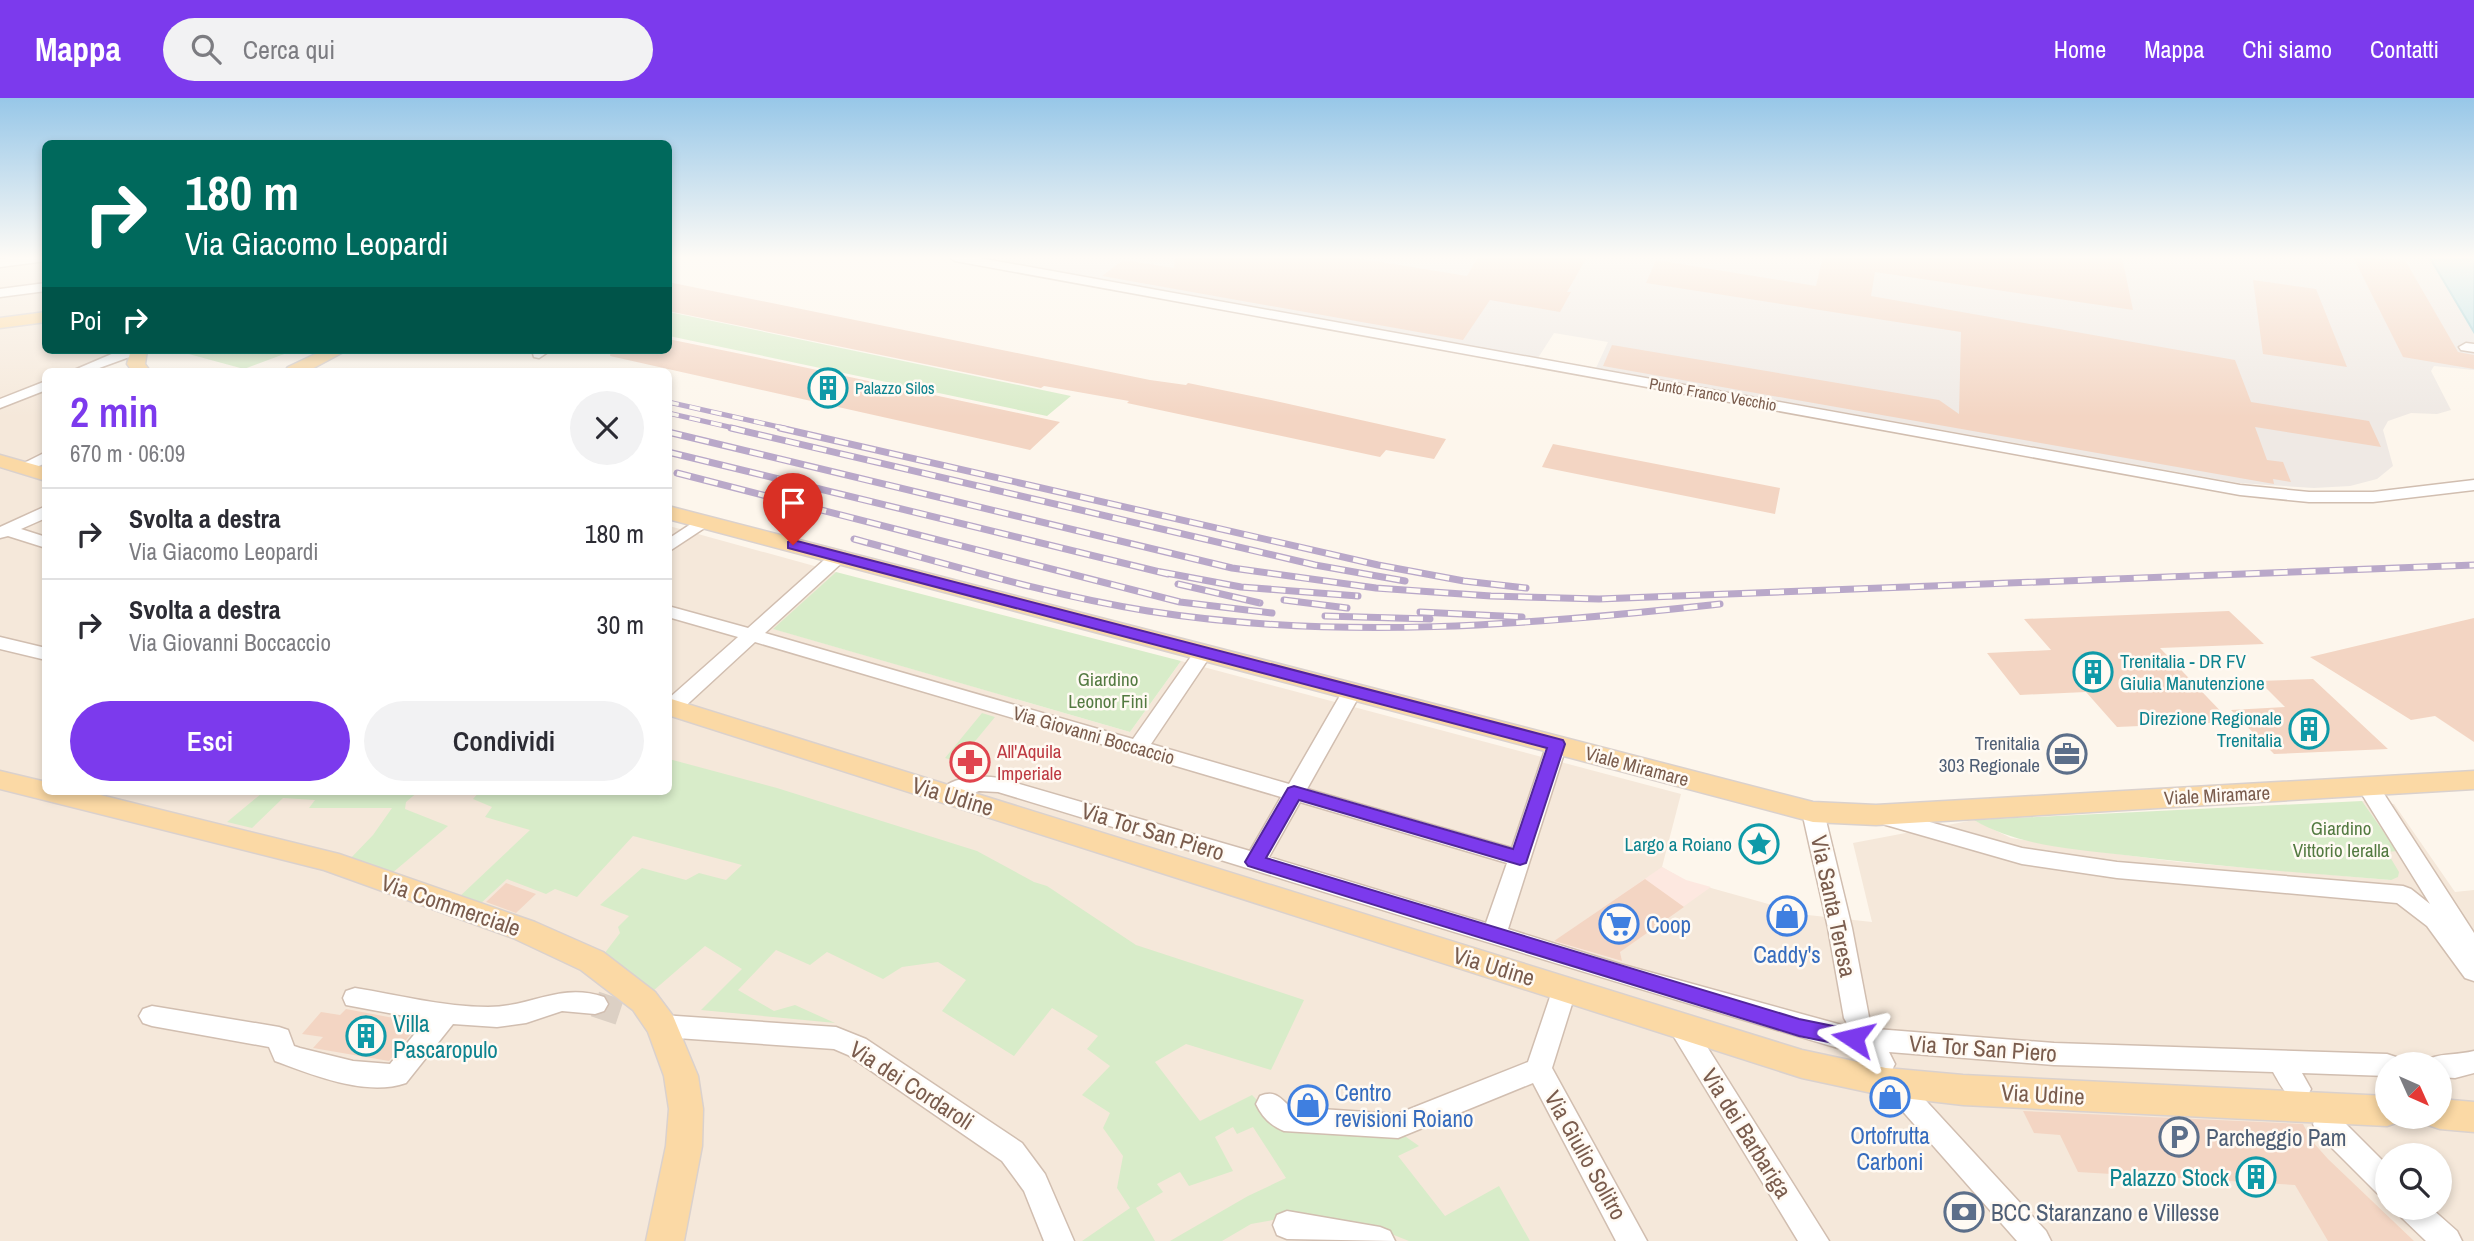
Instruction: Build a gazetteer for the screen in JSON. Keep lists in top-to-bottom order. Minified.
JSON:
{"streets":{"main road":["Viale Miramare","Via Udine","Via Commerciale"],"street":["Punto Franco Vecchio","Via Giovanni Boccaccio","Via Tor San Piero","Via Santa Teresa","Via dei Cordaroli","Via dei Barbariga","Via Giulio Solitro"]},"crossings":[["Viale Miramare","Via Santa Teresa"],["Via Udine","Via Tor San Piero"],["Via Udine","Via dei Barbariga"],["Via Udine","Via Giulio Solitro"],["Via Tor San Piero","Via Santa Teresa"],["Via Commerciale","Via dei Cordaroli"]],"parks":["Giardino Leonor Fini","Giardino Vittorio Ieralla"],"places":{"building":["Palazzo Silos","Trenitalia - DR FV Giulia Manutenzione","Direzione Regionale Trenitalia","Villa Pascaropulo","Palazzo Stock"],"office":["Trenitalia 303 Regionale"],"pharmacy":["All'Aquila Imperiale"],"place":["Largo a Roiano"],"shop":["Caddy's","Ortofrutta Carboni","Centro revisioni Roiano"],"supermarket":["Coop"],"parking":["Parcheggio Pam"],"bank":["BCC Staranzano e Villesse"]},"north":"bottom right","page":{"header":"Mappa","search":"Cerca qui","nav":["Home","Mappa","Chi siamo","Contatti"],"turn":["180 m","Via Giacomo Leopardi"],"then":"Poi","heading":["2 min","670 m · 06:09"],"list":[{"name":"Svolta a destra","note":"Via Giacomo Leopardi","value":"180 m"},{"name":"Svolta a destra","note":"Via Giovanni Boccaccio","value":"30 m"}],"buttons":["Esci","Condividi"]}}
